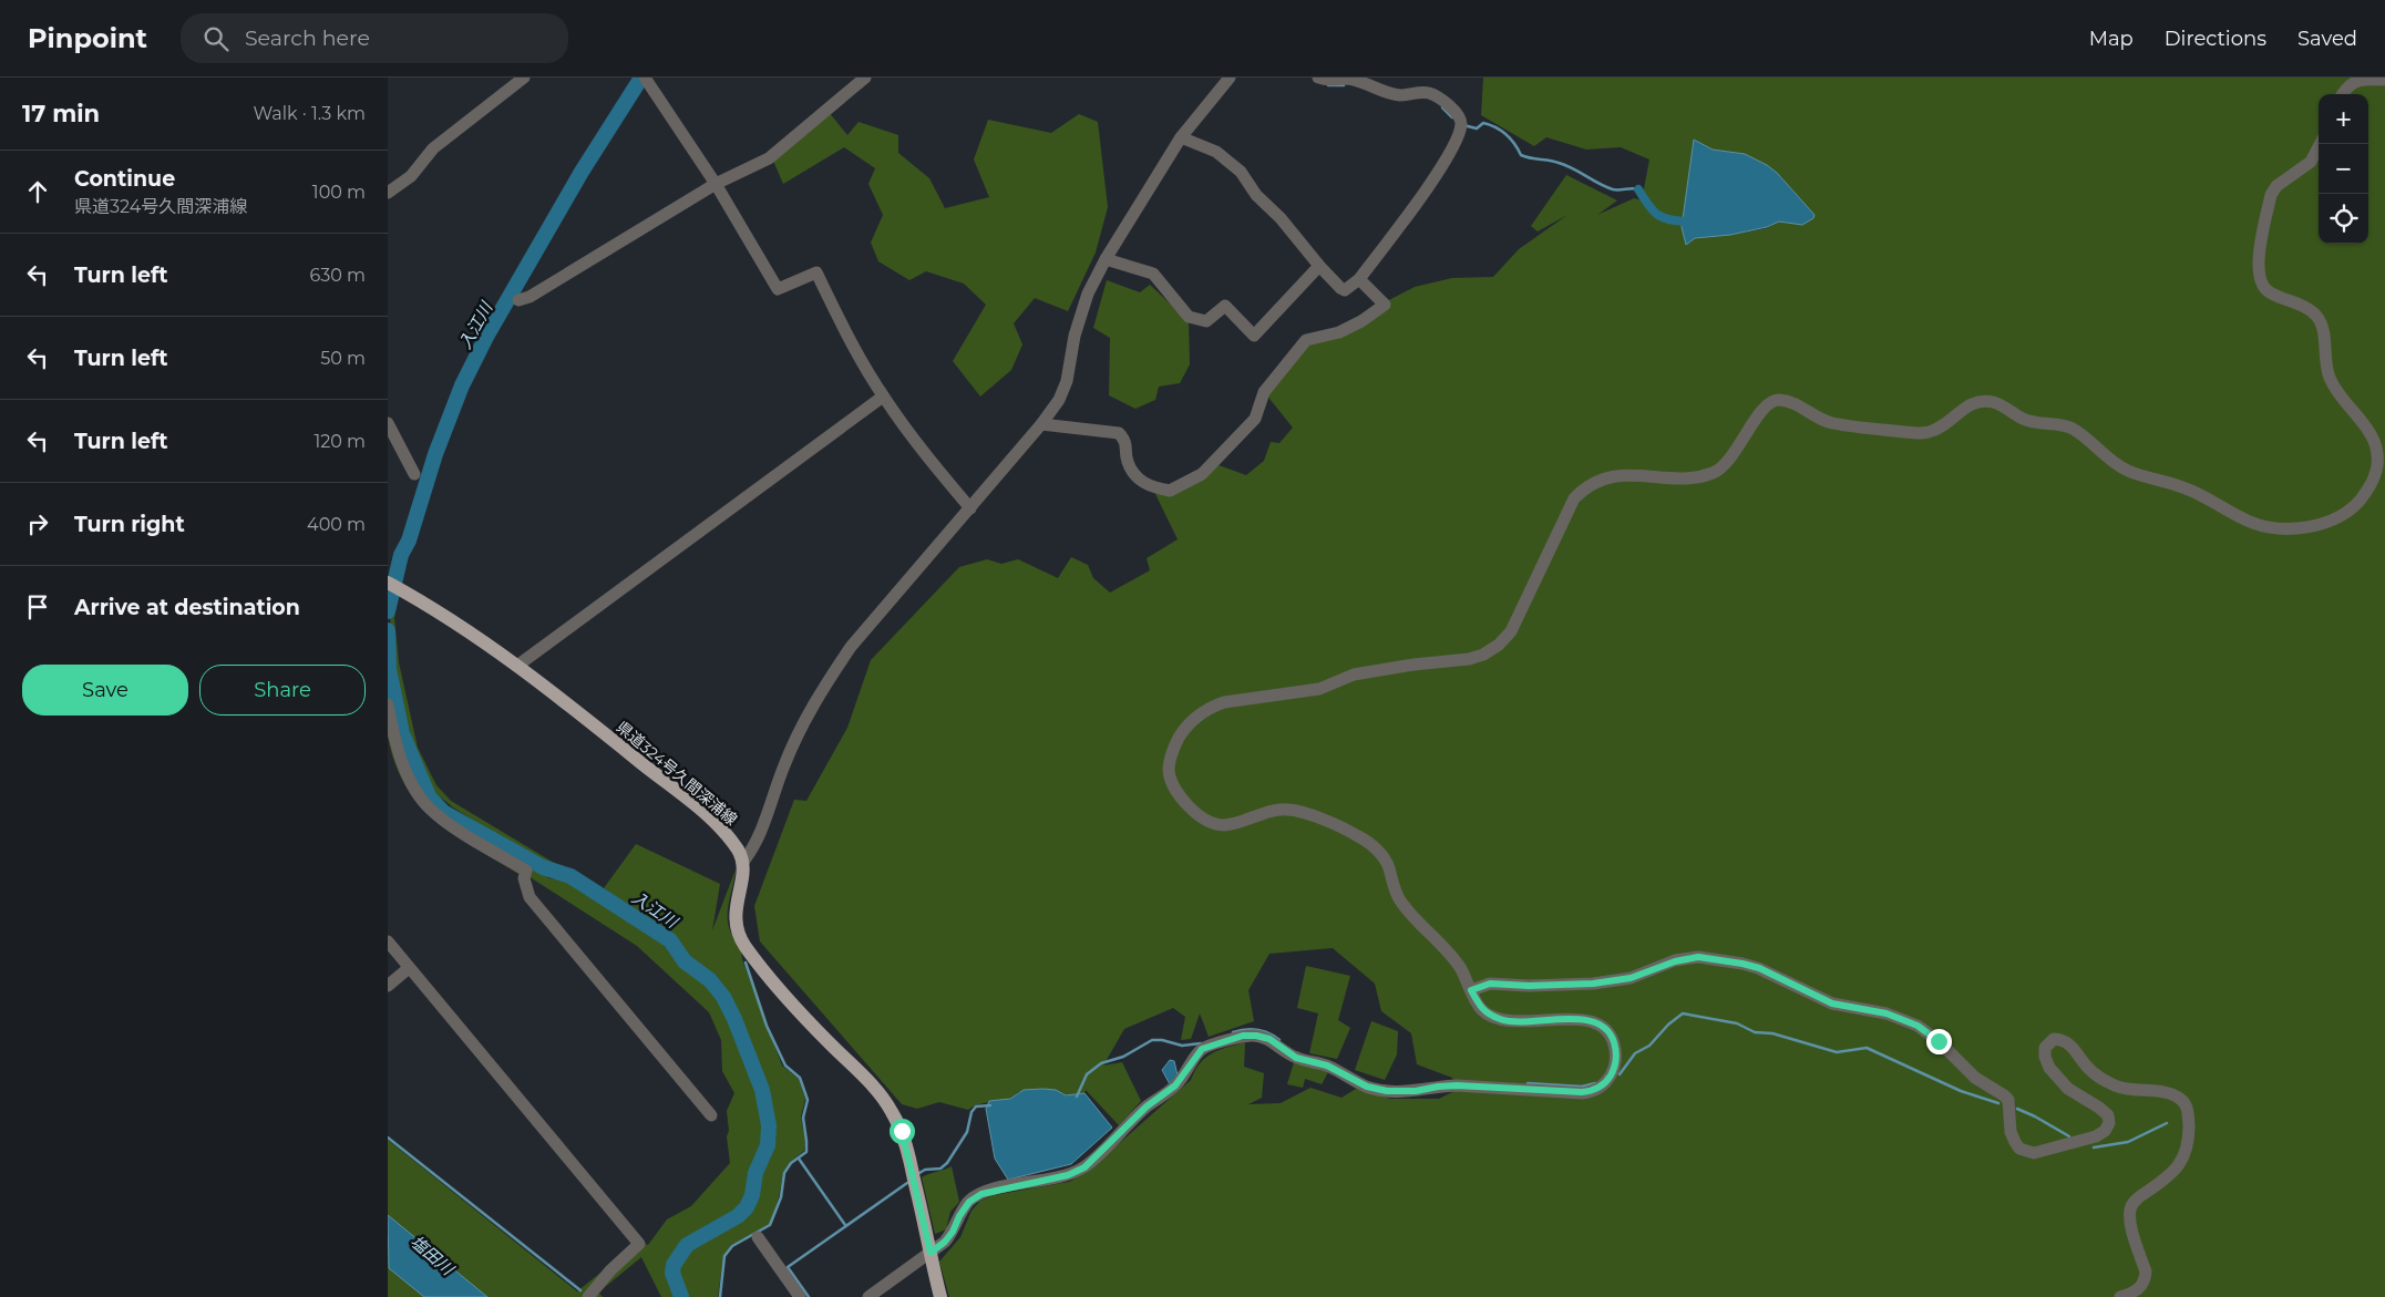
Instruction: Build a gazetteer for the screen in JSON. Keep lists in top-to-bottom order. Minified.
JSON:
{"streets":{"main road":["県道324号久間深浦線"]},"water":["入江川","塩田川"],"page":{"header":"Pinpoint","search":"Search here","nav":["Map","Directions","Saved"],"heading":["17 min","Walk · 1.3 km"],"map_buttons":["+","−"],"list":[["Continue","県道324号久間深浦線","100 m"],["Turn left","630 m"],["Turn left","50 m"],["Turn left","120 m"],["Turn right","400 m"],"Arrive at destination"],"buttons":["Save","Share"]}}
